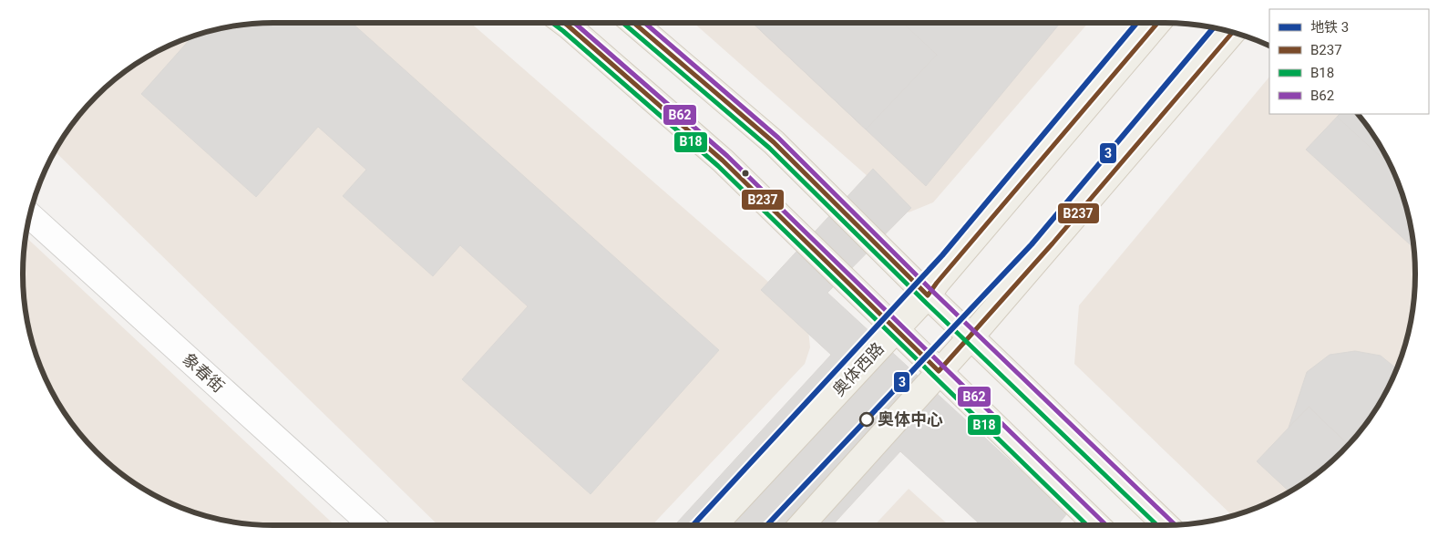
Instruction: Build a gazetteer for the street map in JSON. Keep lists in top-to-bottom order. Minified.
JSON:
{"streets":{"main road":["奥体西路"],"street":["象春街"]},"places":["奥体中心"],"lines":["metro line 3","transit line B237","transit line B18","transit line B62"],"legend":["地铁 3","B237","B18","B62"]}
